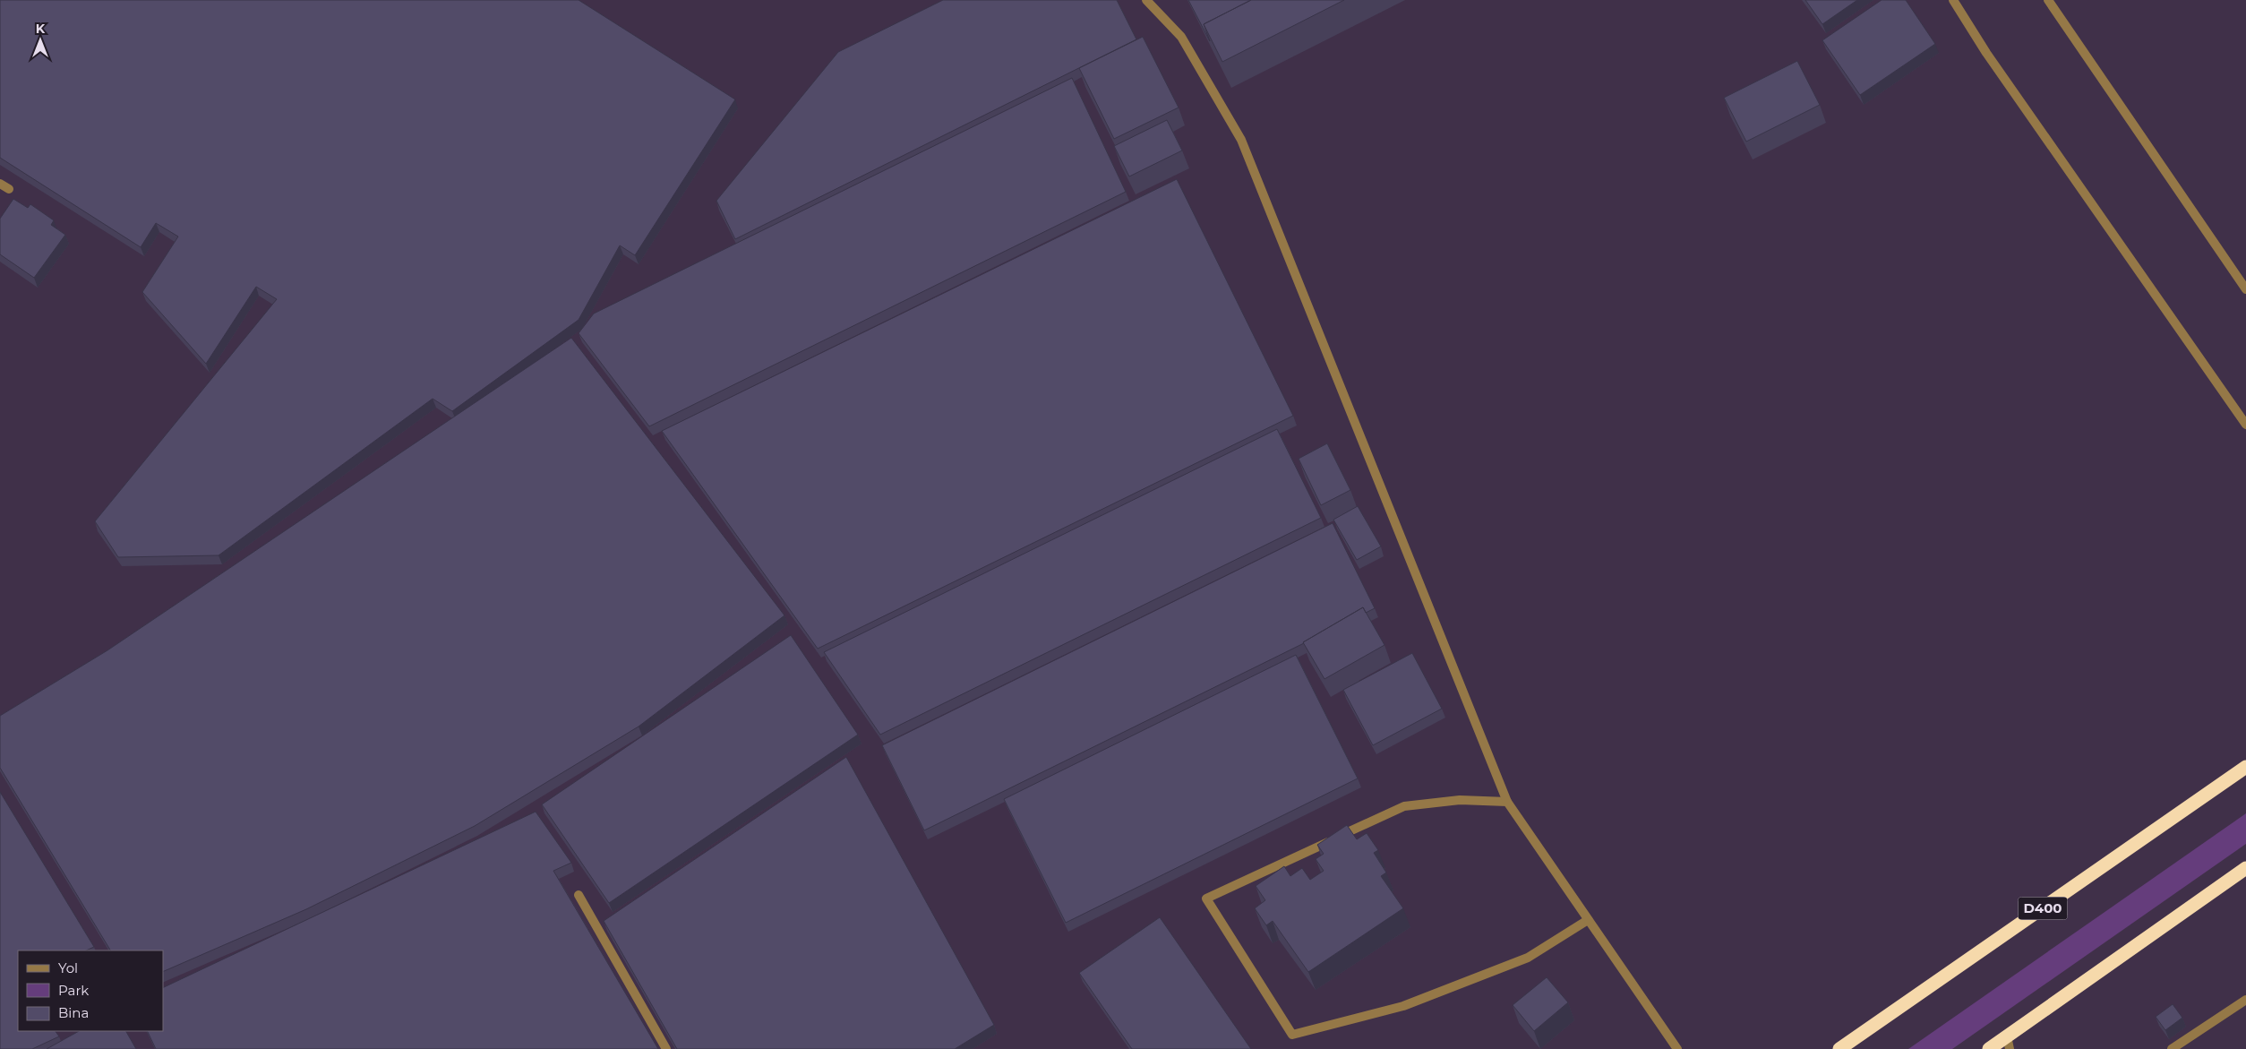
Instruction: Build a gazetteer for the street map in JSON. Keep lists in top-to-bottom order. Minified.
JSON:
{"streets":{"highway":["D400"]},"legend":["Yol","Park","Bina"],"north":"top"}
